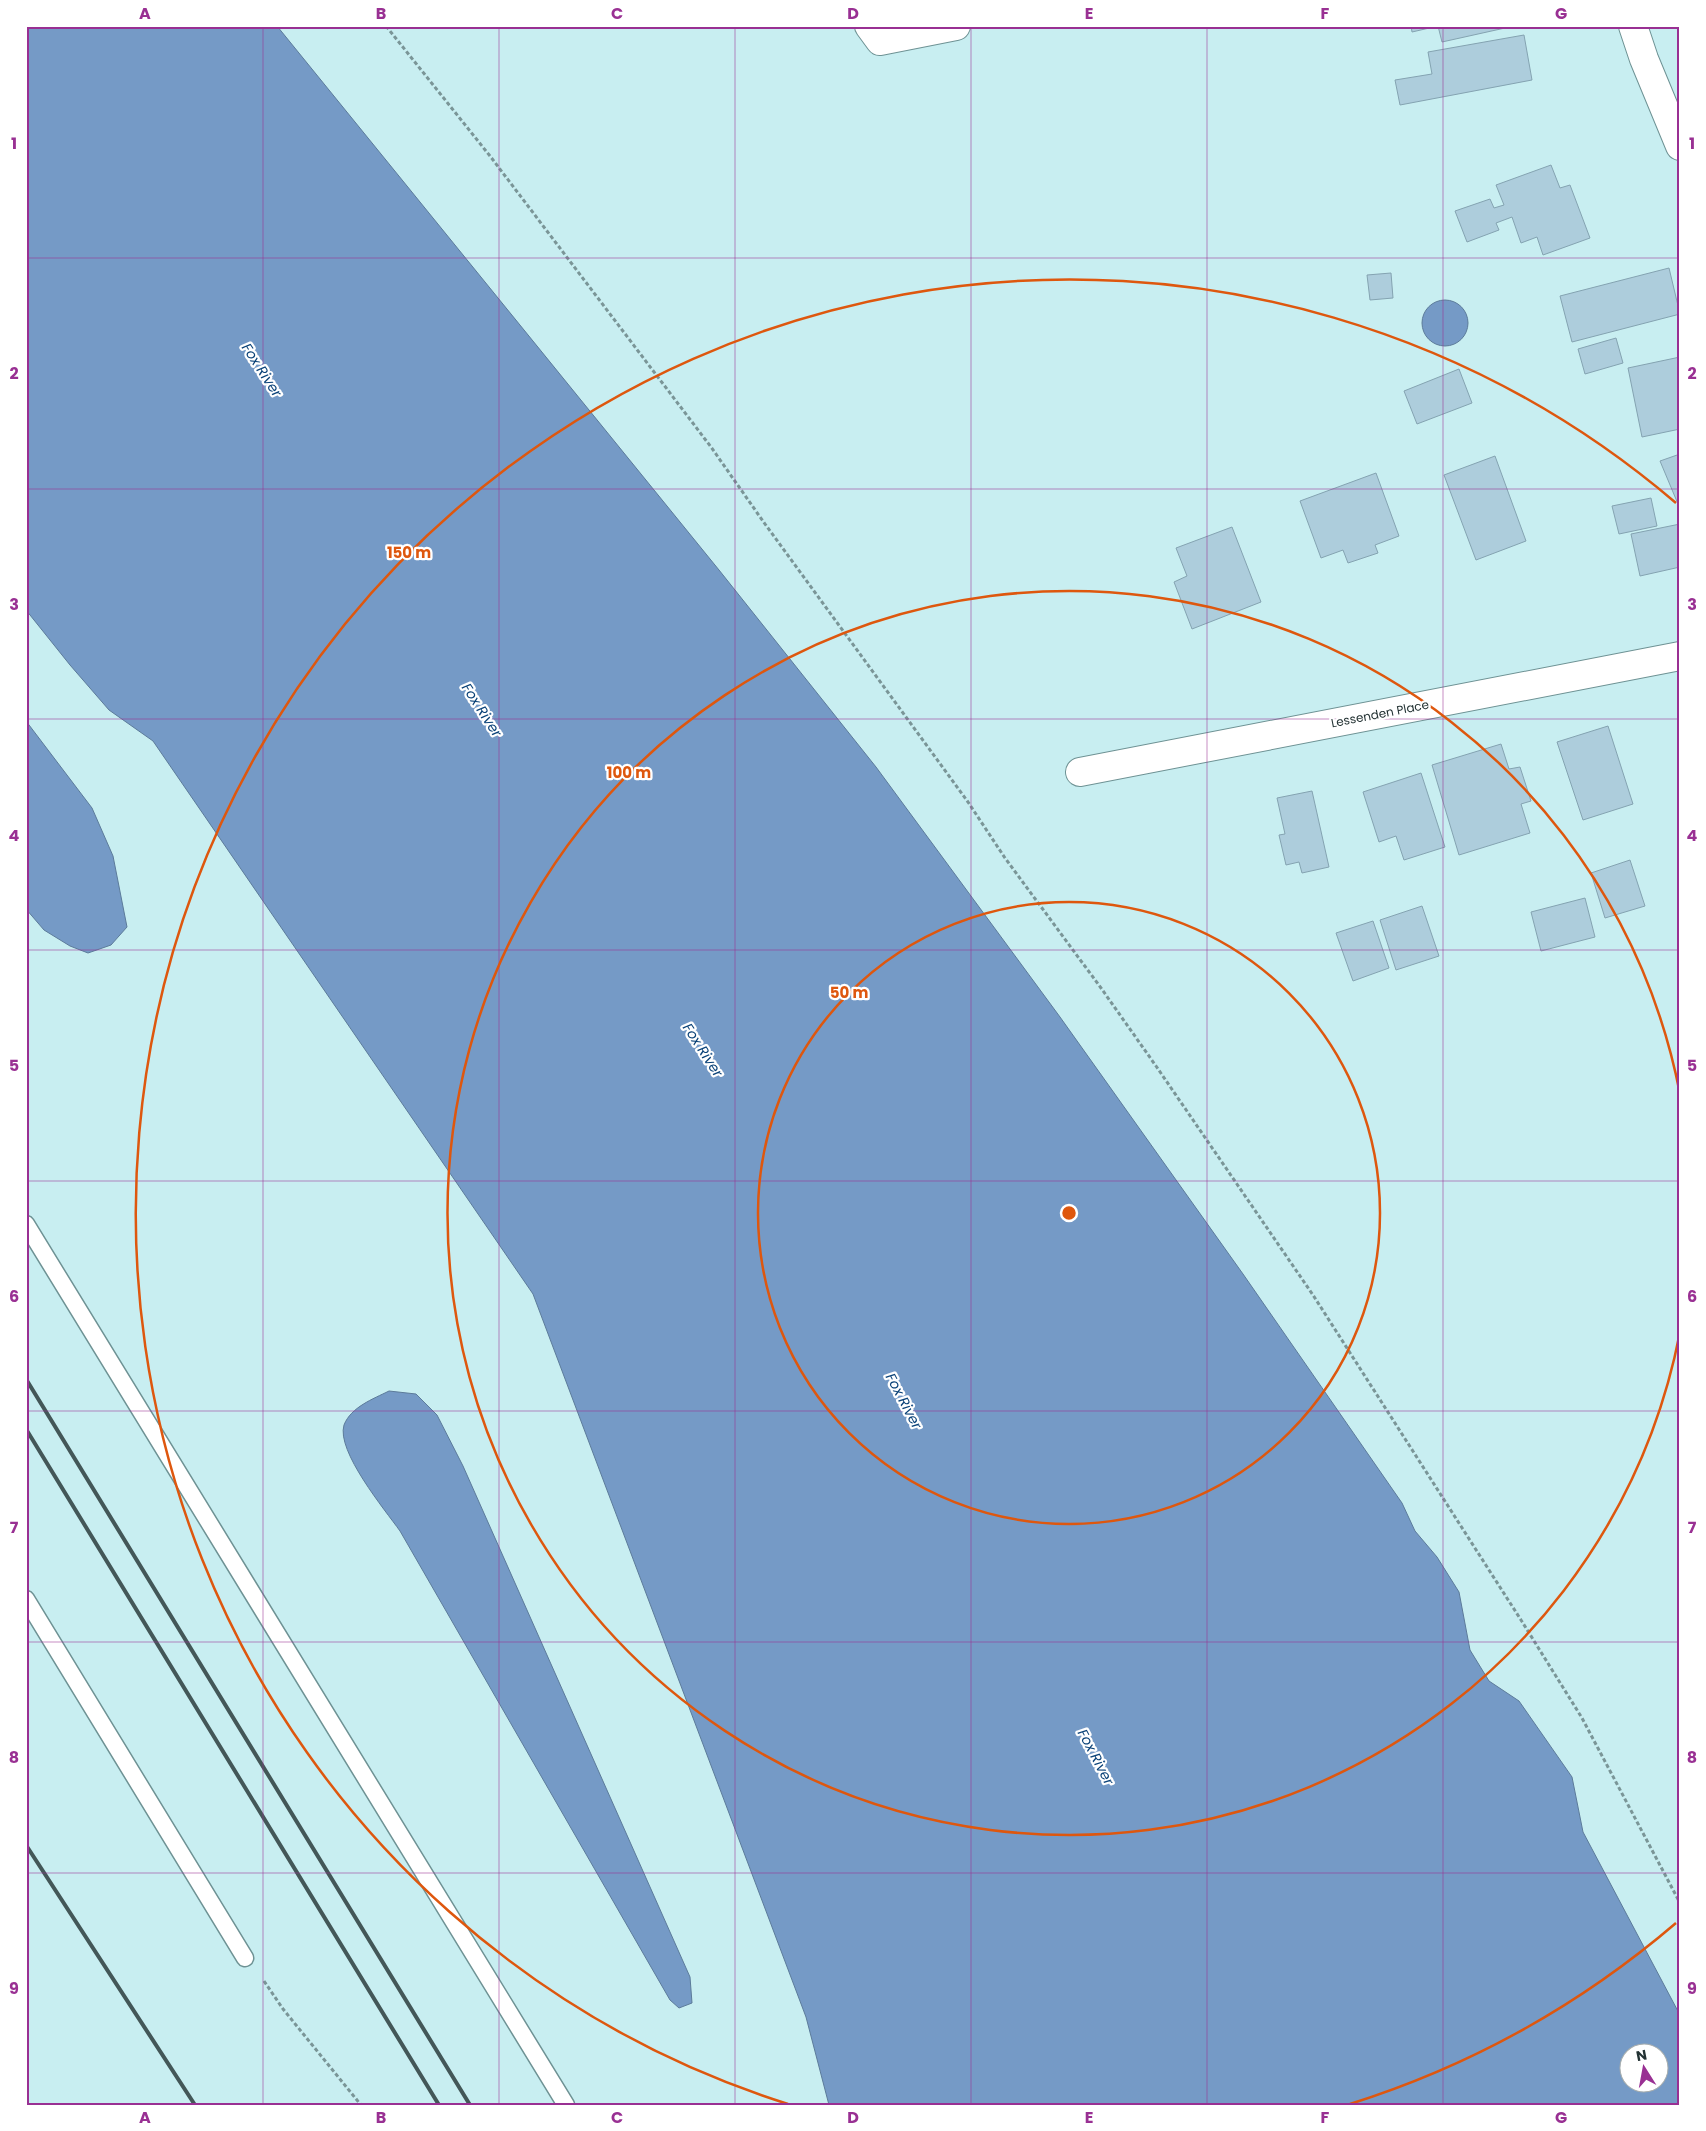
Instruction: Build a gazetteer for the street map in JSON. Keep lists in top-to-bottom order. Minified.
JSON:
{"streets":{"street":["Lessenden Place"]},"water":["Fox River"],"north":"top","grid":{"columns":["A","B","C","D","E","F","G"],"rows":["1","2","3","4","5","6","7","8","9"]},"rings":["150 m","100 m","50 m"]}
